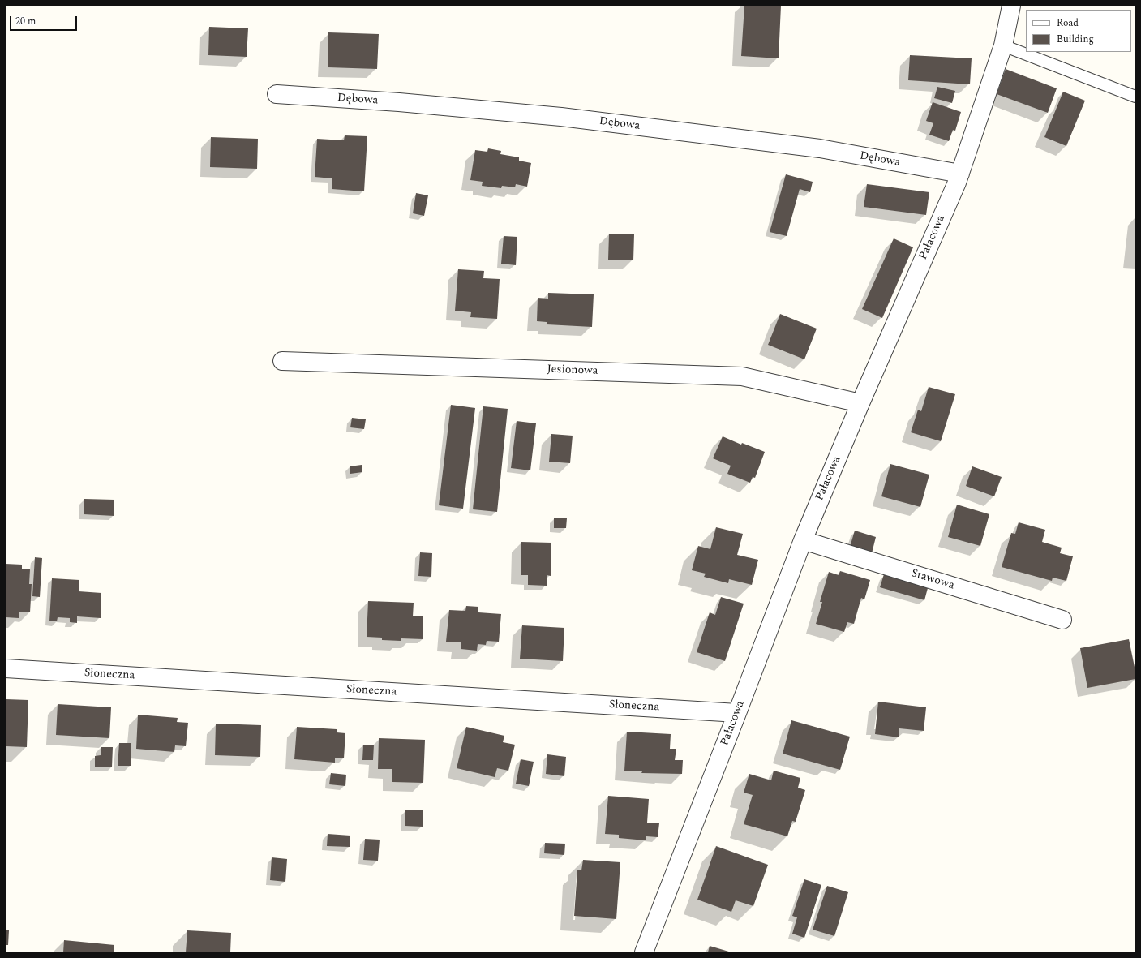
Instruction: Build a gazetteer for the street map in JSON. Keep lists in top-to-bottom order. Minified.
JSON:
{"streets":{"street":["Dębowa","Pałacowa","Jesionowa","Stawowa","Słoneczna"]},"crossings":[["Dębowa","Pałacowa"],["Pałacowa","Jesionowa"],["Pałacowa","Stawowa"],["Pałacowa","Słoneczna"]],"legend":["Road","Building"],"scale_bar":"20 m"}
